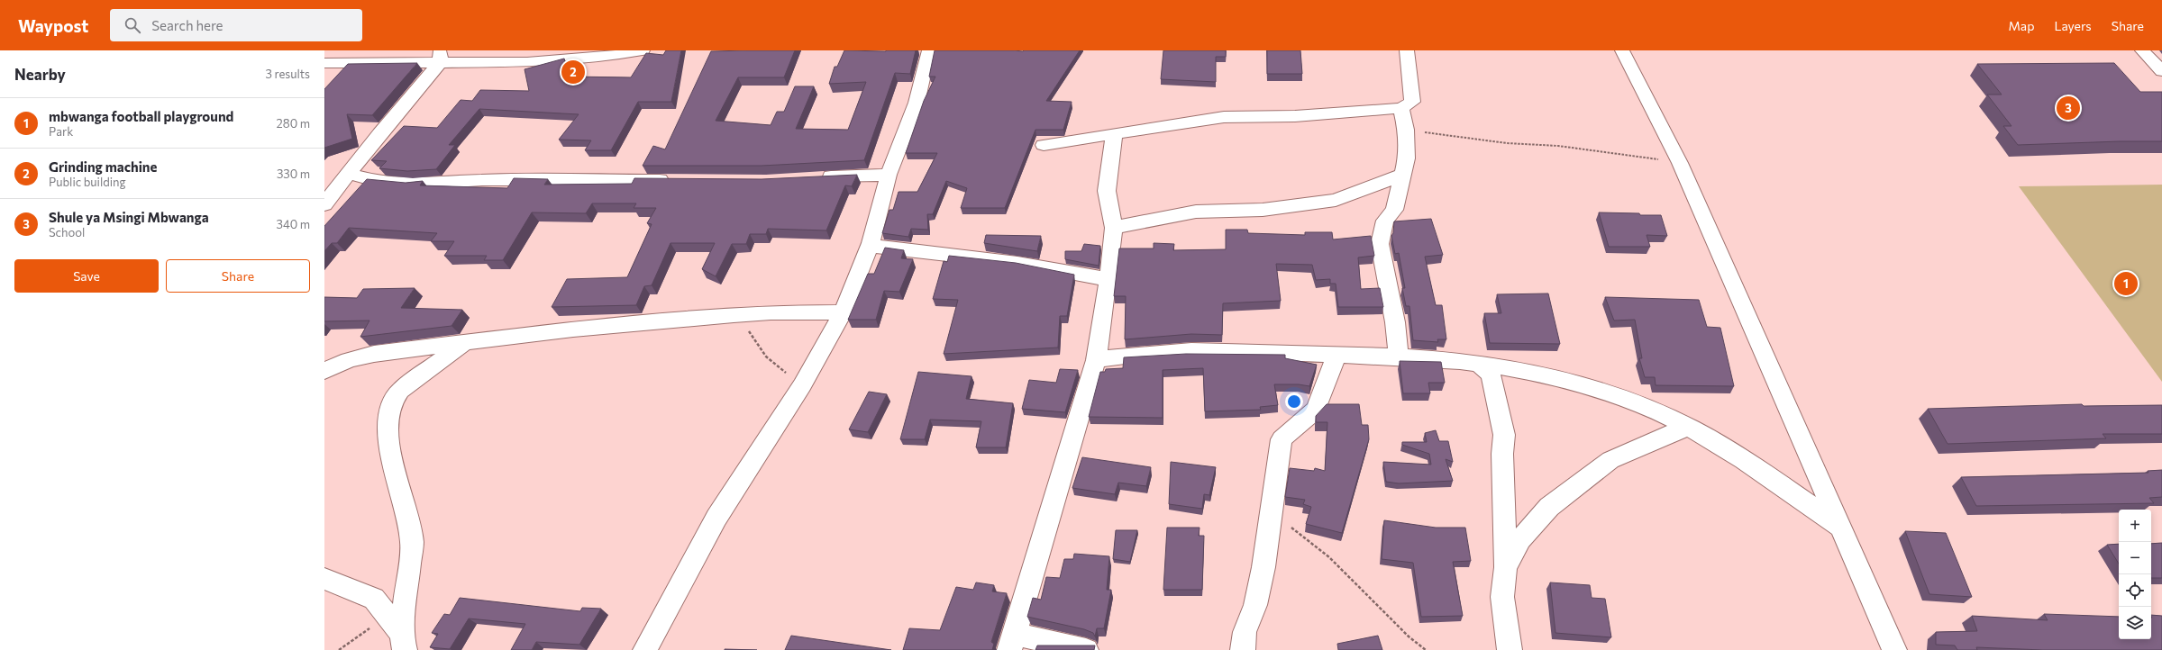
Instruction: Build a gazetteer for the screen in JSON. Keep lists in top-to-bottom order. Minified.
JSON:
{"page":{"header":"Waypost","search":"Search here","nav":["Map","Layers","Share"],"heading":["Nearby","3 results"],"pins":["2","3","1"],"list":[{"mark":"1","name":"mbwanga football playground","note":"Park","value":"280 m"},{"mark":"2","name":"Grinding machine","note":"Public building","value":"330 m"},{"mark":"3","name":"Shule ya Msingi Mbwanga","note":"School","value":"340 m"}],"buttons":["Save","Share"],"map_buttons":["+","−"]}}
